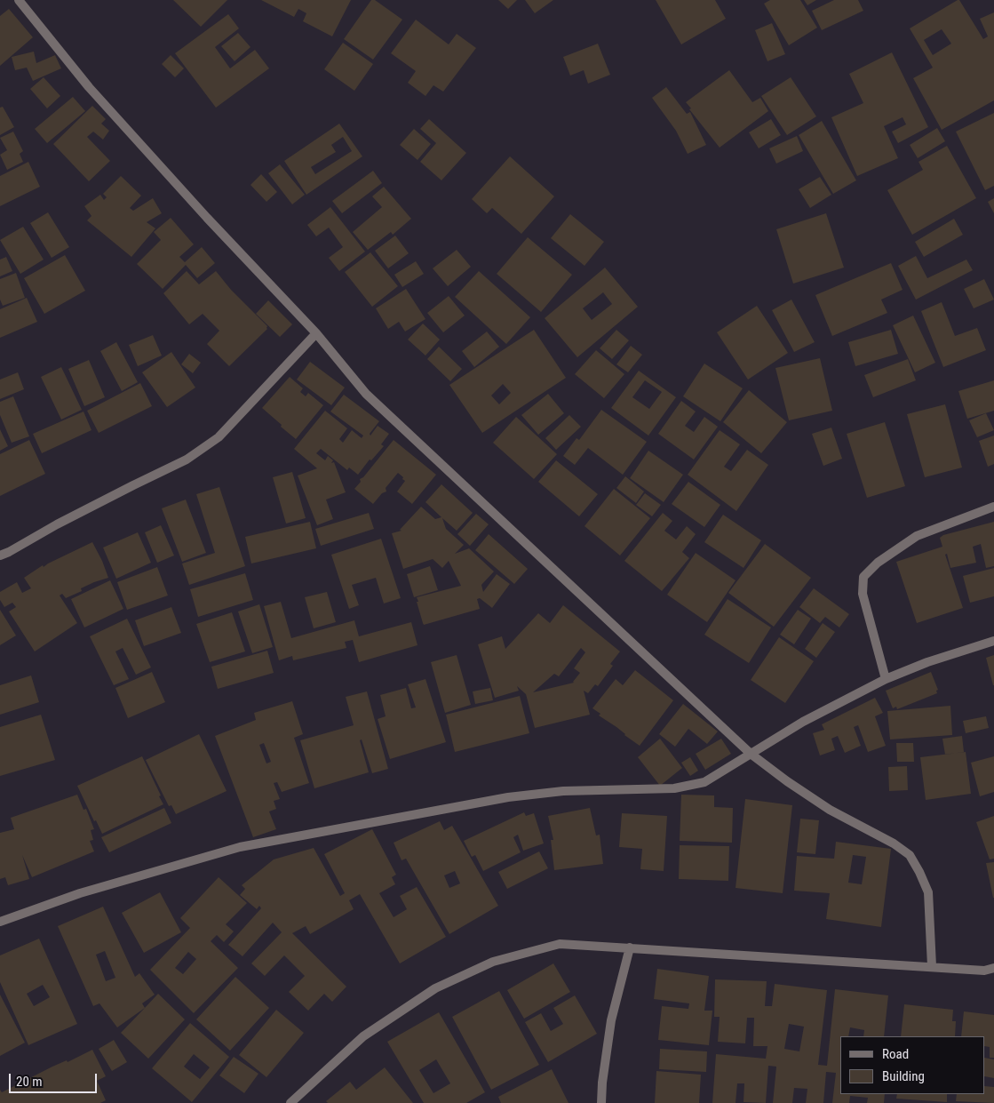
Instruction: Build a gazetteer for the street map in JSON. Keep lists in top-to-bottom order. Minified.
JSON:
{"legend":["Road","Building"],"scale_bar":"20 m"}
